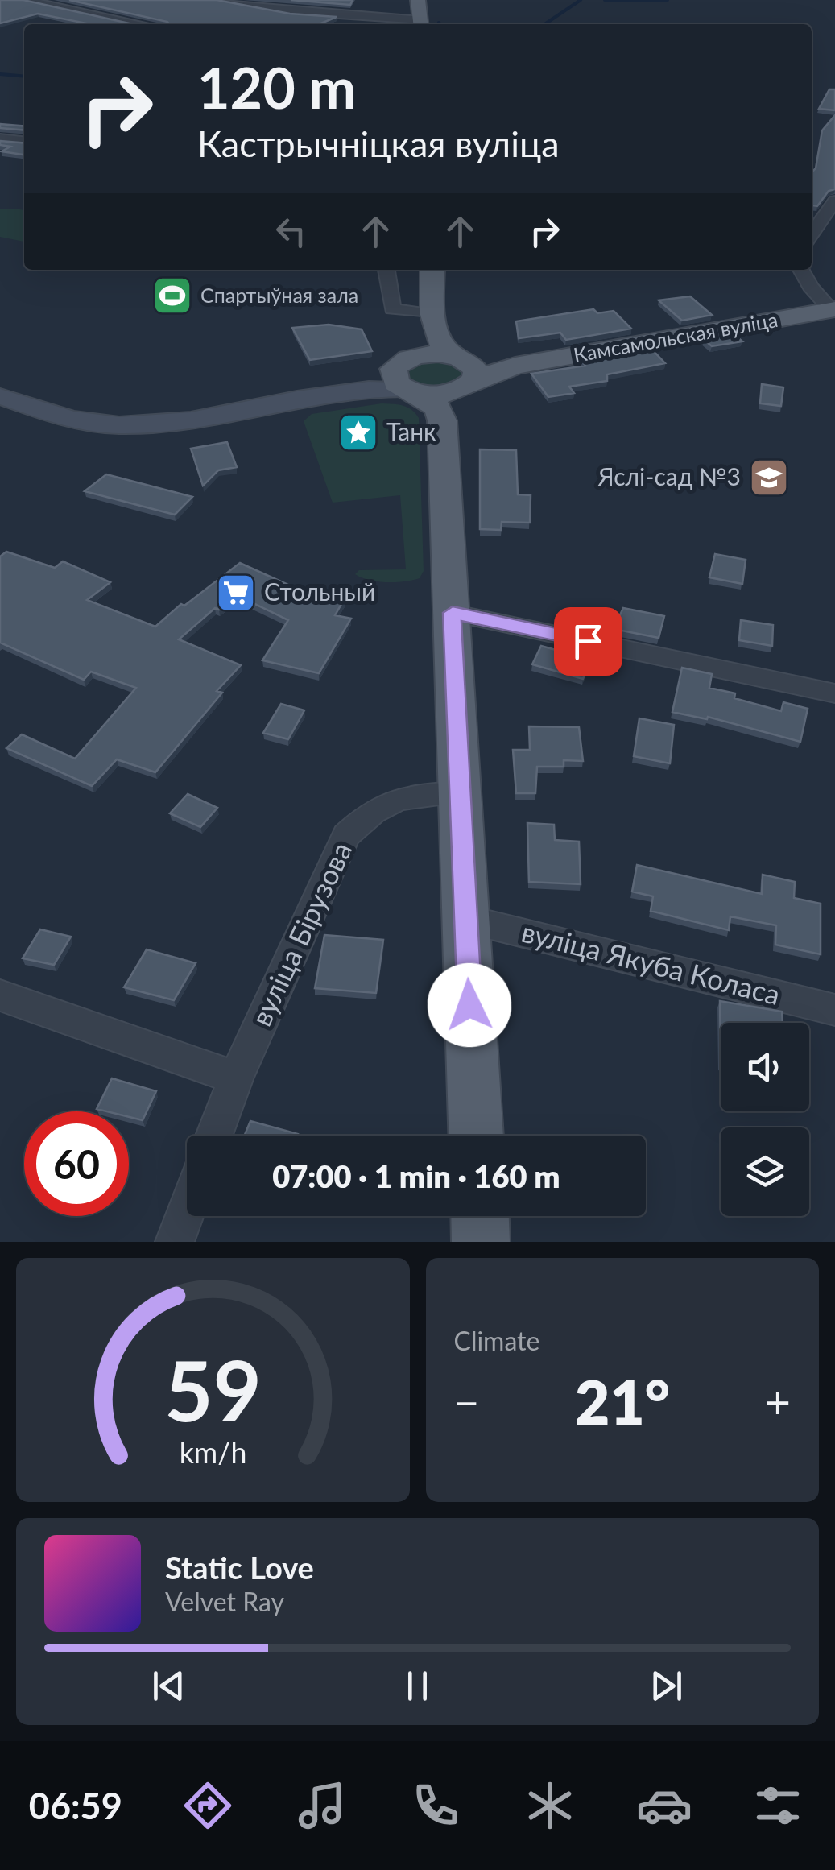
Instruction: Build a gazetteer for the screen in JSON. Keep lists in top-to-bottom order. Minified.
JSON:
{"streets":{"main road":["Камсамольская вуліца"],"street":["вуліца Бірузова","вуліца Якуба Коласа"]},"places":{"sports":["Спартыўная зала"],"place":["Танк"],"school or university":["Яслі-сад №3"],"supermarket":["Стольный"]},"page":{"turn":["120 m","Кастрычніцкая вуліца"],"limit":"60","trip":"07:00 · 1 min · 160 m","tile":"Climate","heat":["−","21°","+"],"song":["Static Love","Velvet Ray"],"tabs":"06:59","gauge":["59","km/h"]}}
